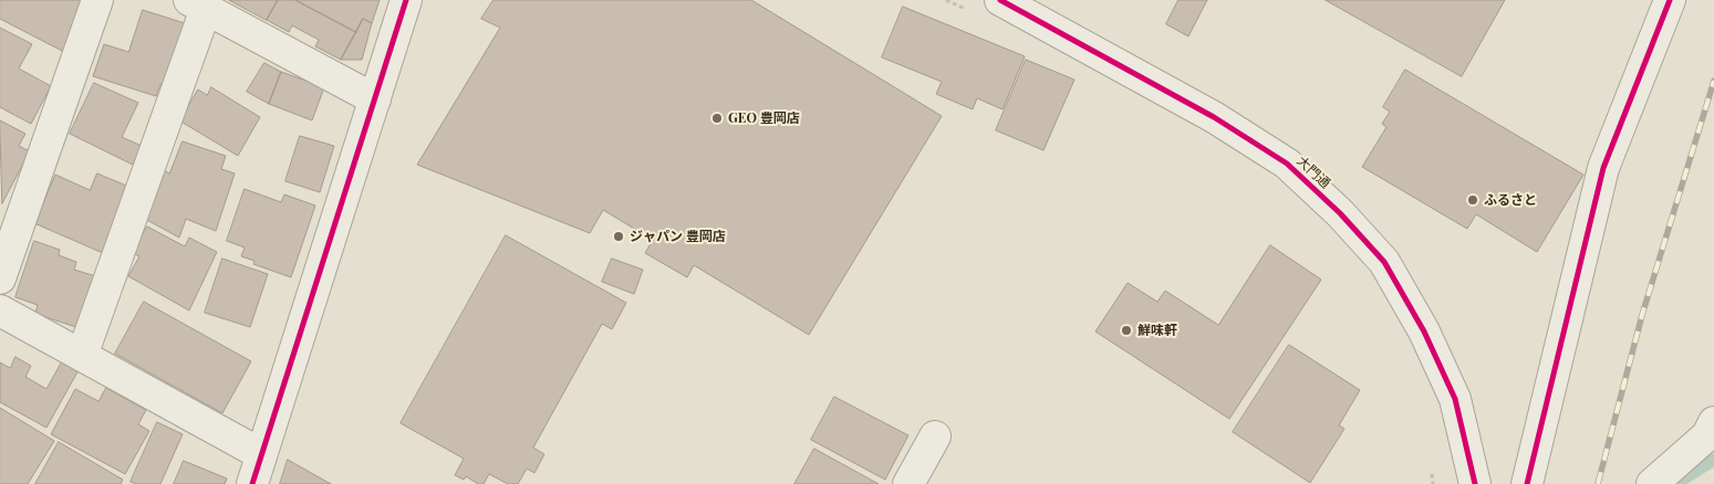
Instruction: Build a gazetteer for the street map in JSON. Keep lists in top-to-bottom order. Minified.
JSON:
{"streets":{"street":["大門通"]},"places":["GEO 豊岡店","ふるさと","ジャパン 豊岡店","鮮味軒"]}
